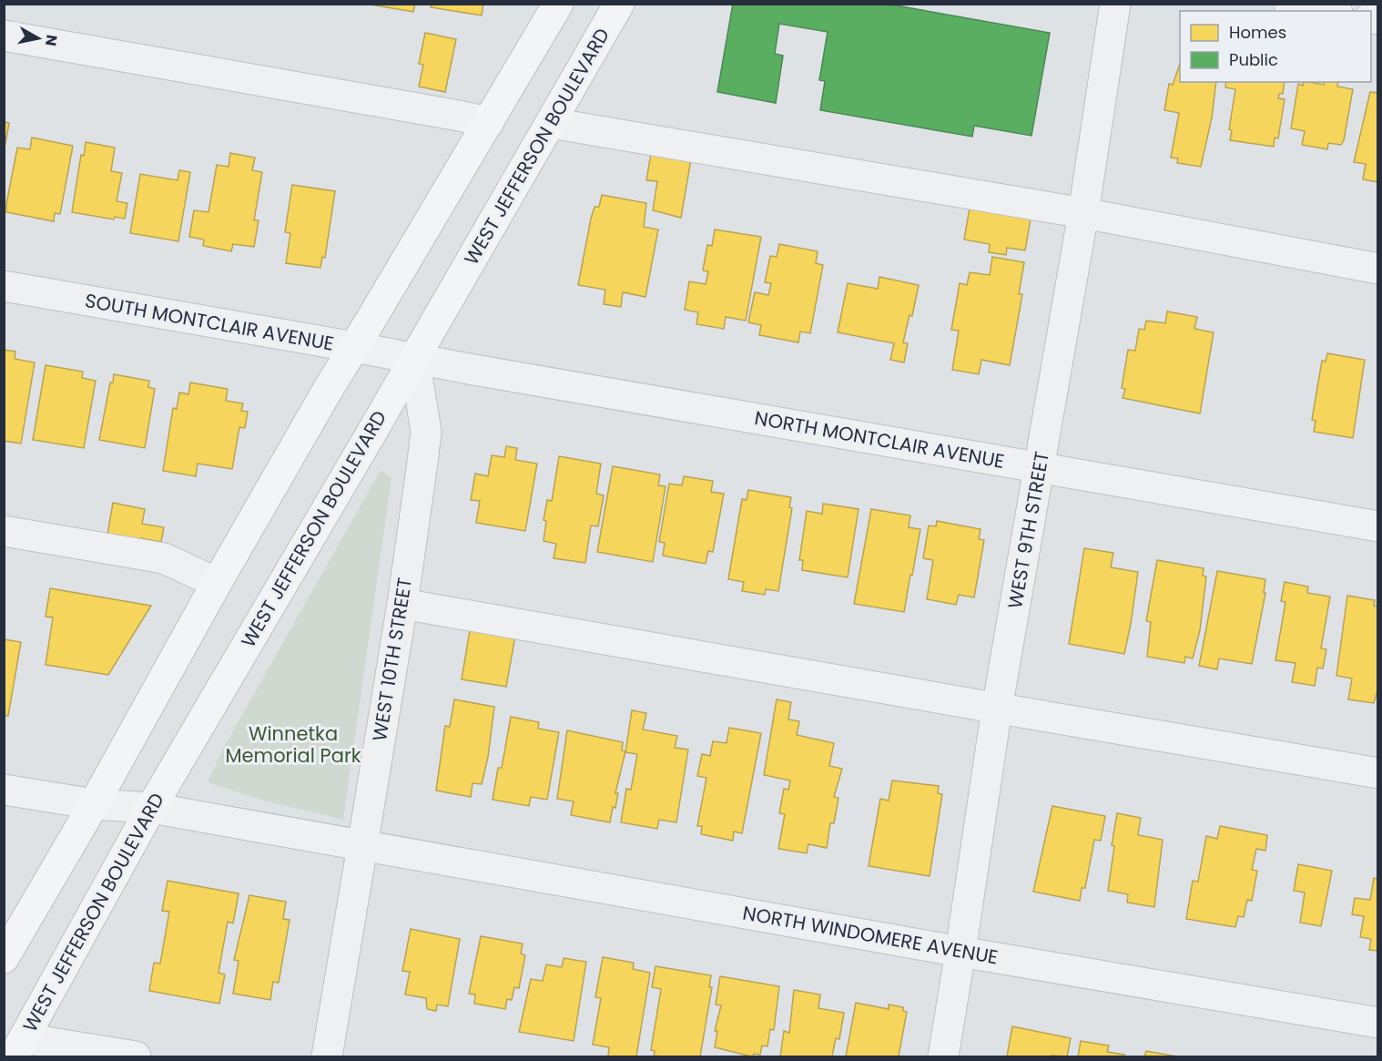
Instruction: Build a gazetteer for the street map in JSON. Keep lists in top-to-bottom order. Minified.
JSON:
{"streets":{"main road":["WEST JEFFERSON BOULEVARD"],"street":["SOUTH MONTCLAIR AVENUE","NORTH MONTCLAIR AVENUE","WEST 9TH STREET","WEST 10TH STREET","NORTH WINDOMERE AVENUE"]},"crossings":[["WEST JEFFERSON BOULEVARD","SOUTH MONTCLAIR AVENUE"],["WEST JEFFERSON BOULEVARD","NORTH MONTCLAIR AVENUE"],["WEST JEFFERSON BOULEVARD","WEST 10TH STREET"],["WEST JEFFERSON BOULEVARD","NORTH WINDOMERE AVENUE"],["SOUTH MONTCLAIR AVENUE","NORTH MONTCLAIR AVENUE"],["SOUTH MONTCLAIR AVENUE","WEST 10TH STREET"],["NORTH MONTCLAIR AVENUE","WEST 9TH STREET"],["NORTH MONTCLAIR AVENUE","WEST 10TH STREET"],["WEST 9TH STREET","NORTH WINDOMERE AVENUE"],["WEST 10TH STREET","NORTH WINDOMERE AVENUE"]],"parks":["Winnetka Memorial Park"],"legend":["Homes","Public"],"north":"right"}
